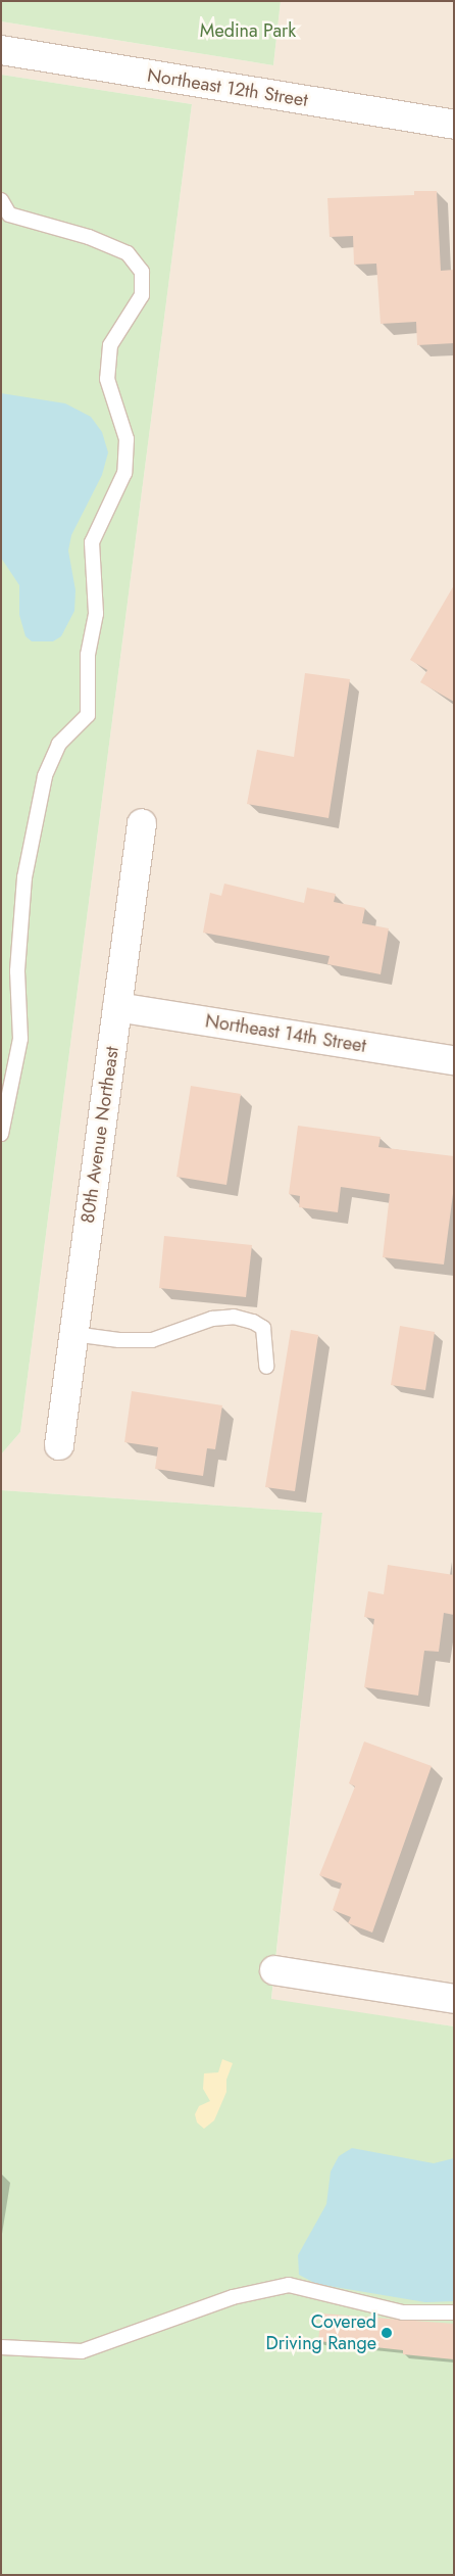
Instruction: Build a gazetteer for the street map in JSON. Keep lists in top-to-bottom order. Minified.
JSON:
{"streets":{"street":["Northeast 12th Street","Northeast 14th Street","80th Avenue Northeast"]},"crossings":[["Northeast 14th Street","80th Avenue Northeast"]],"parks":["Medina Park"],"places":["Covered Driving Range"]}
